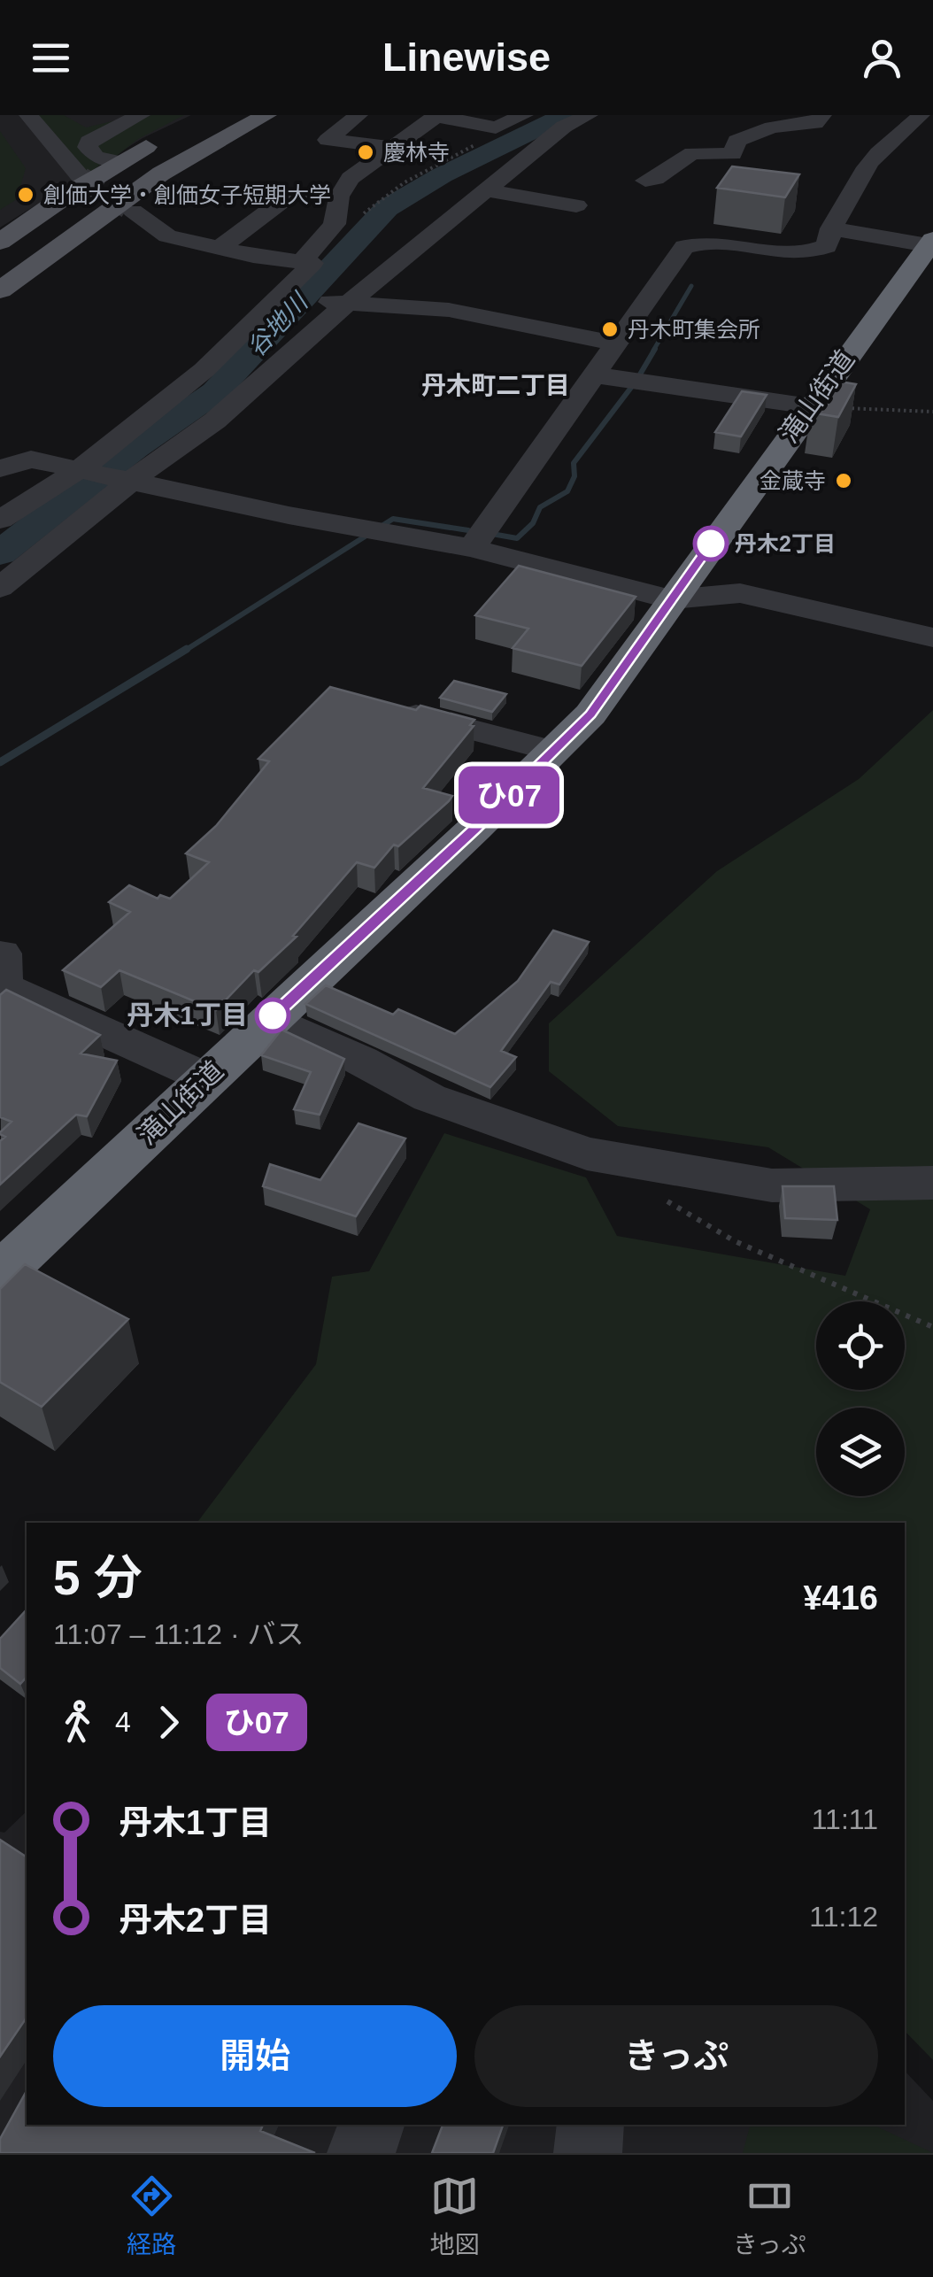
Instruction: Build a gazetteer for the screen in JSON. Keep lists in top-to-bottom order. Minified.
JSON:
{"streets":{"highway":["滝山街道"]},"districts":["丹木町二丁目"],"water":["谷地川"],"places":["慶林寺","創価大学・創価女子短期大学","丹木町集会所","金蔵寺","丹木2丁目","丹木1丁目"],"lines":["bus line ひ07"],"page":{"header":"Linewise","on_map":"ひ07","heading":["5 分","11:07 – 11:12 · バス","¥416"],"legs":["4","ひ07"],"list":[{"name":"丹木1丁目","value":"11:11"},{"name":"丹木2丁目","value":"11:12"}],"buttons":["開始","きっぷ"],"tabs":["経路","地図","きっぷ"]}}
